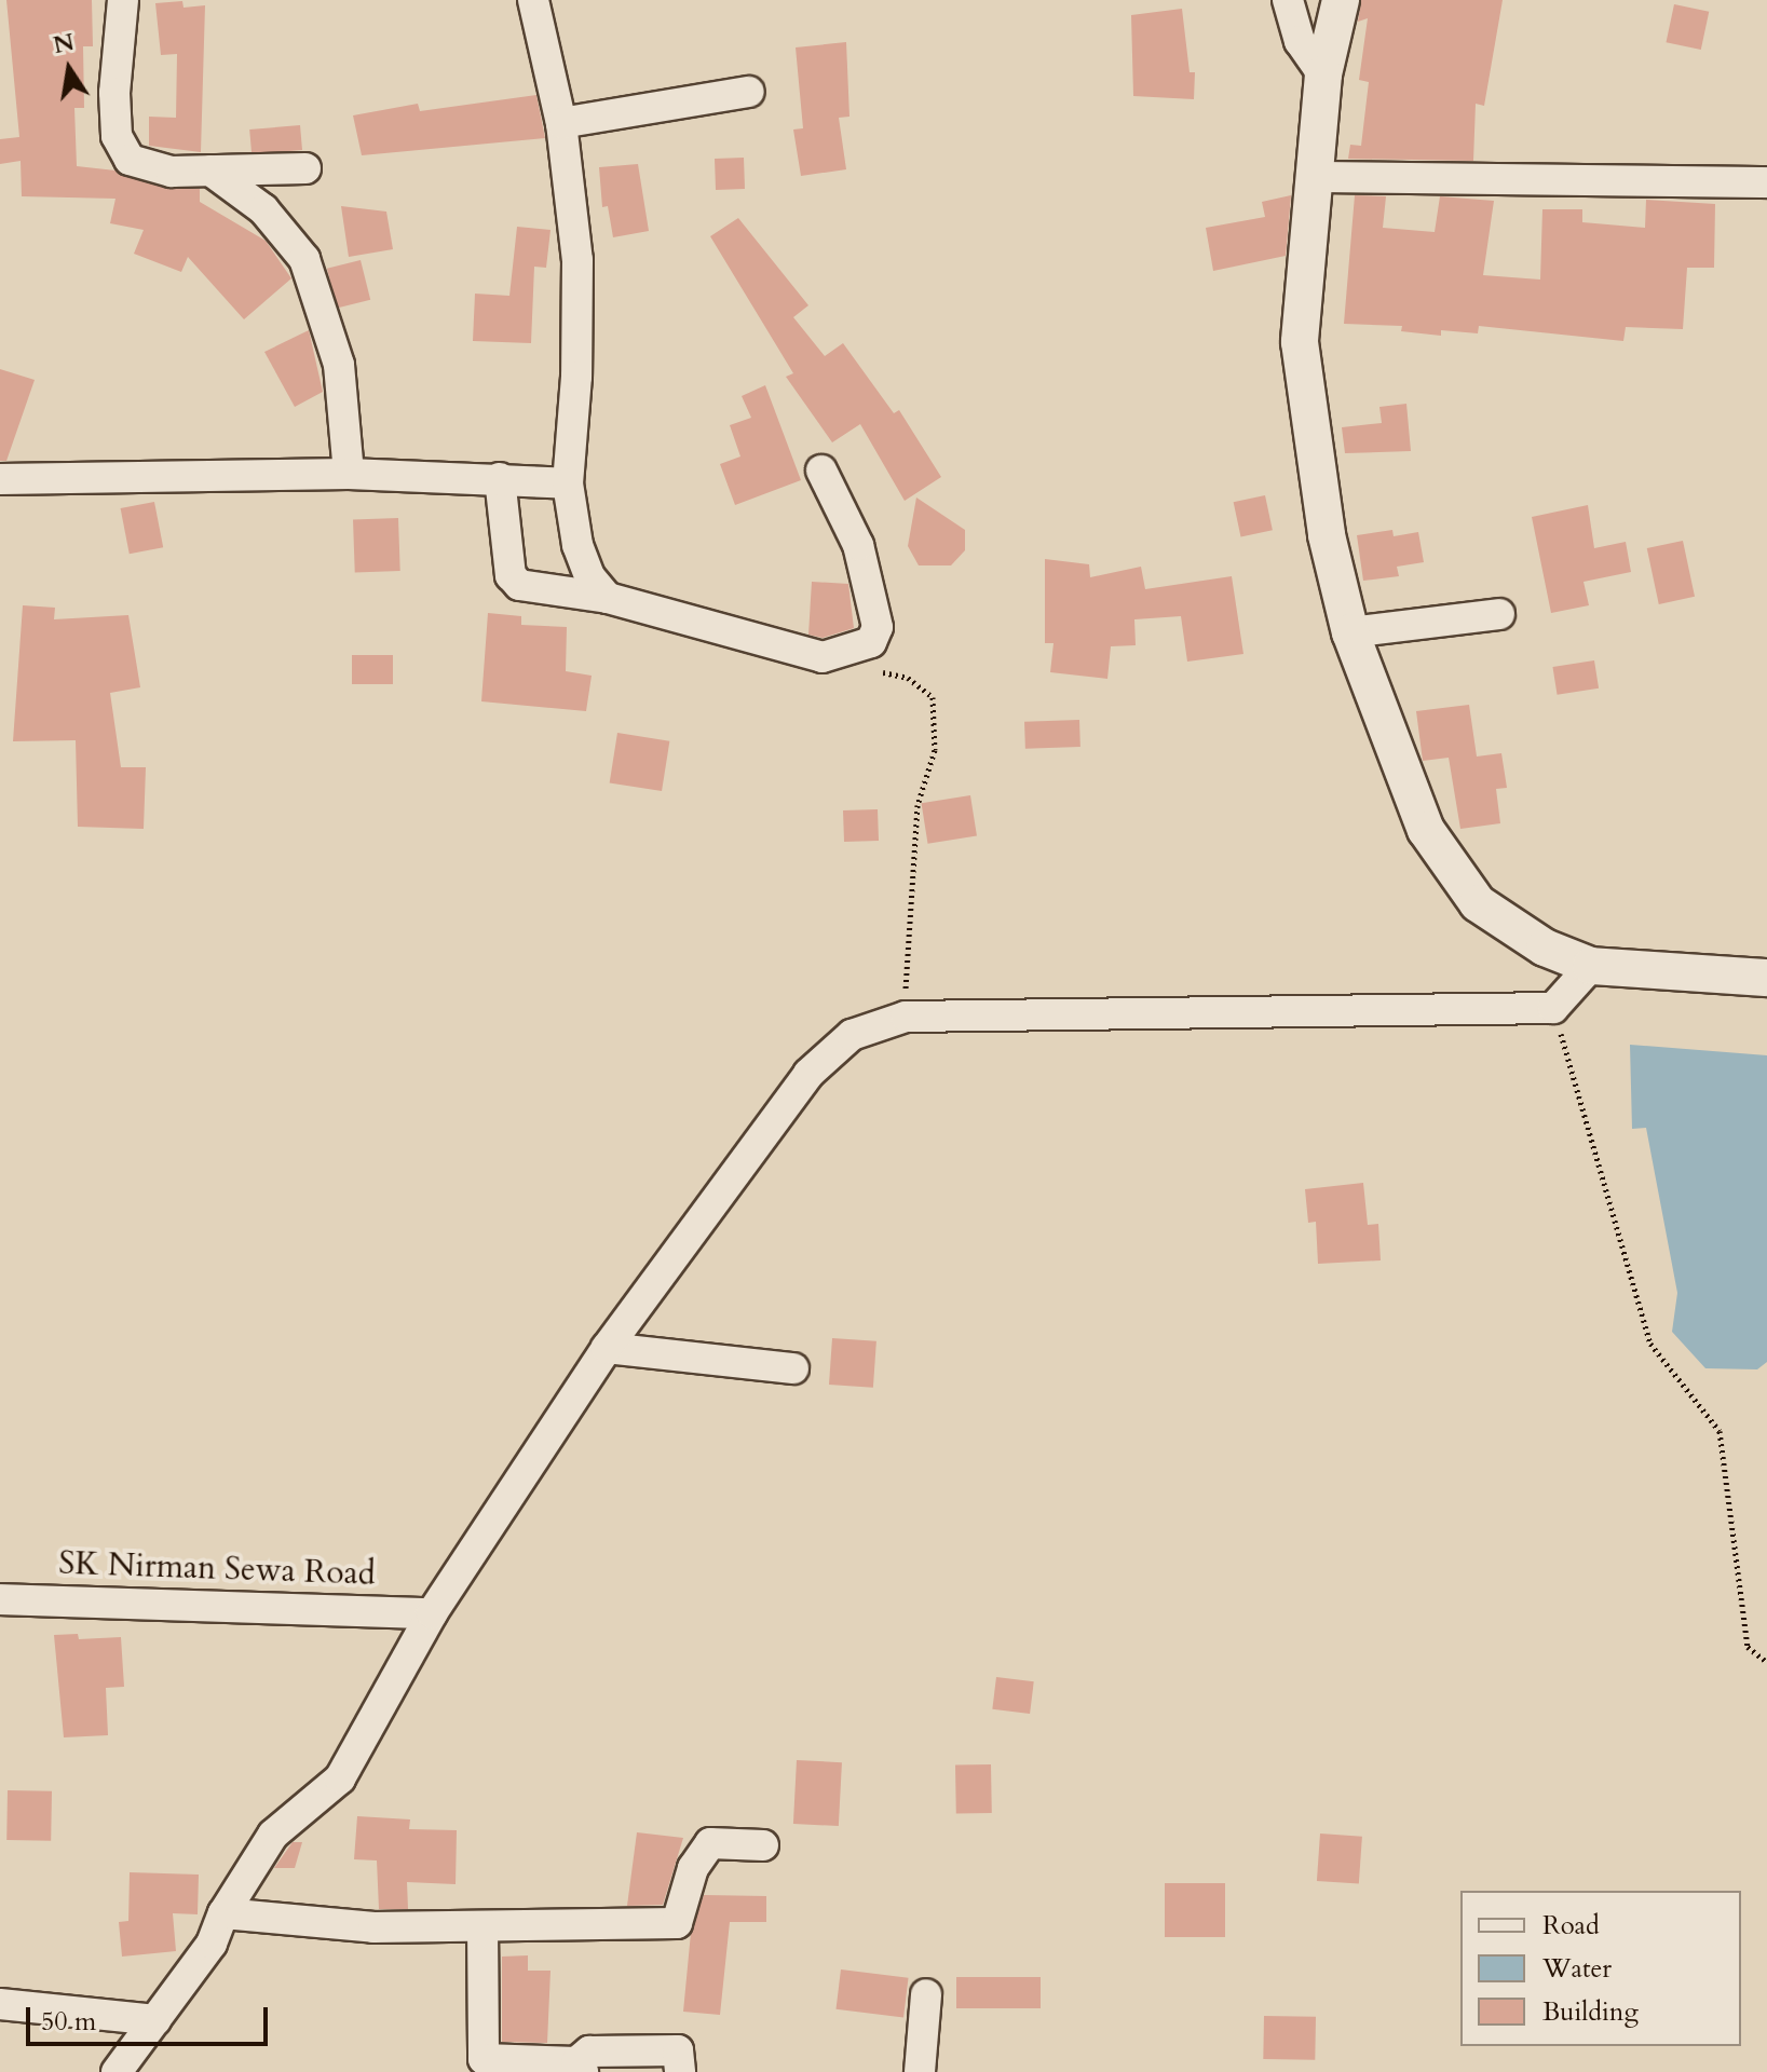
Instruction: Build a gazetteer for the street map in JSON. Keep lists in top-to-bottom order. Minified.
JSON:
{"streets":{"street":["SK Nirman Sewa Road"]},"legend":["Road","Water","Building"],"scale_bar":"50 m","north":"top"}
